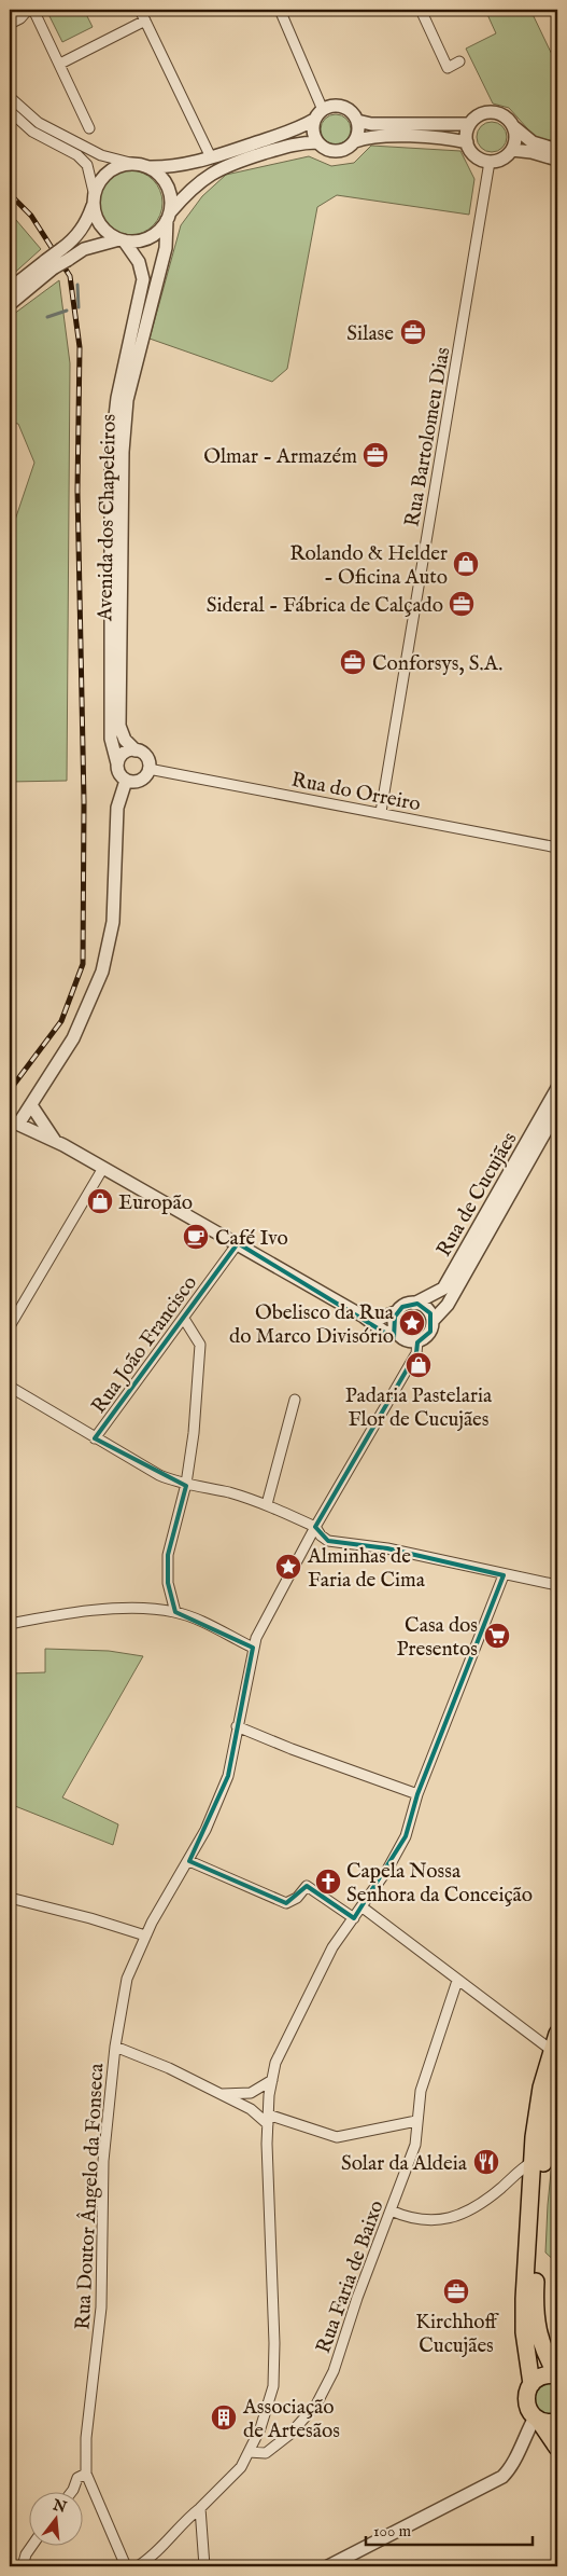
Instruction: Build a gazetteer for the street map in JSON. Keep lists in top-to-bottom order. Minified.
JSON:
{"streets":{"street":["Rua Bartolomeu Dias","Avenida dos Chapeleiros","Rua do Orreiro","Rua de Cucujães","Rua João Francisco","Rua Doutor Ângelo da Fonseca","Rua Faria de Baixo"]},"crossings":[["Rua Bartolomeu Dias","Rua do Orreiro"],["Avenida dos Chapeleiros","Rua do Orreiro"],["Rua de Cucujães","Rua Doutor Ângelo da Fonseca"]],"places":{"office":["Silase","Olmar - Armazém","Sideral - Fábrica de Calçado","Conforsys, S.A.","Kirchhoff Cucujães"],"shop":["Rolando & Helder - Oficina Auto","Europão","Padaria Pastelaria Flor de Cucujães"],"cafe":["Café Ivo"],"place":["Obelisco da Rua do Marco Divisório","Alminhas de Faria de Cima"],"supermarket":["Casa dos Presentos"],"church":["Capela Nossa Senhora da Conceição"],"restaurant":["Solar da Aldeia"],"building":["Associação de Artesãos"]},"scale_bar":"100 m","north":"top"}
